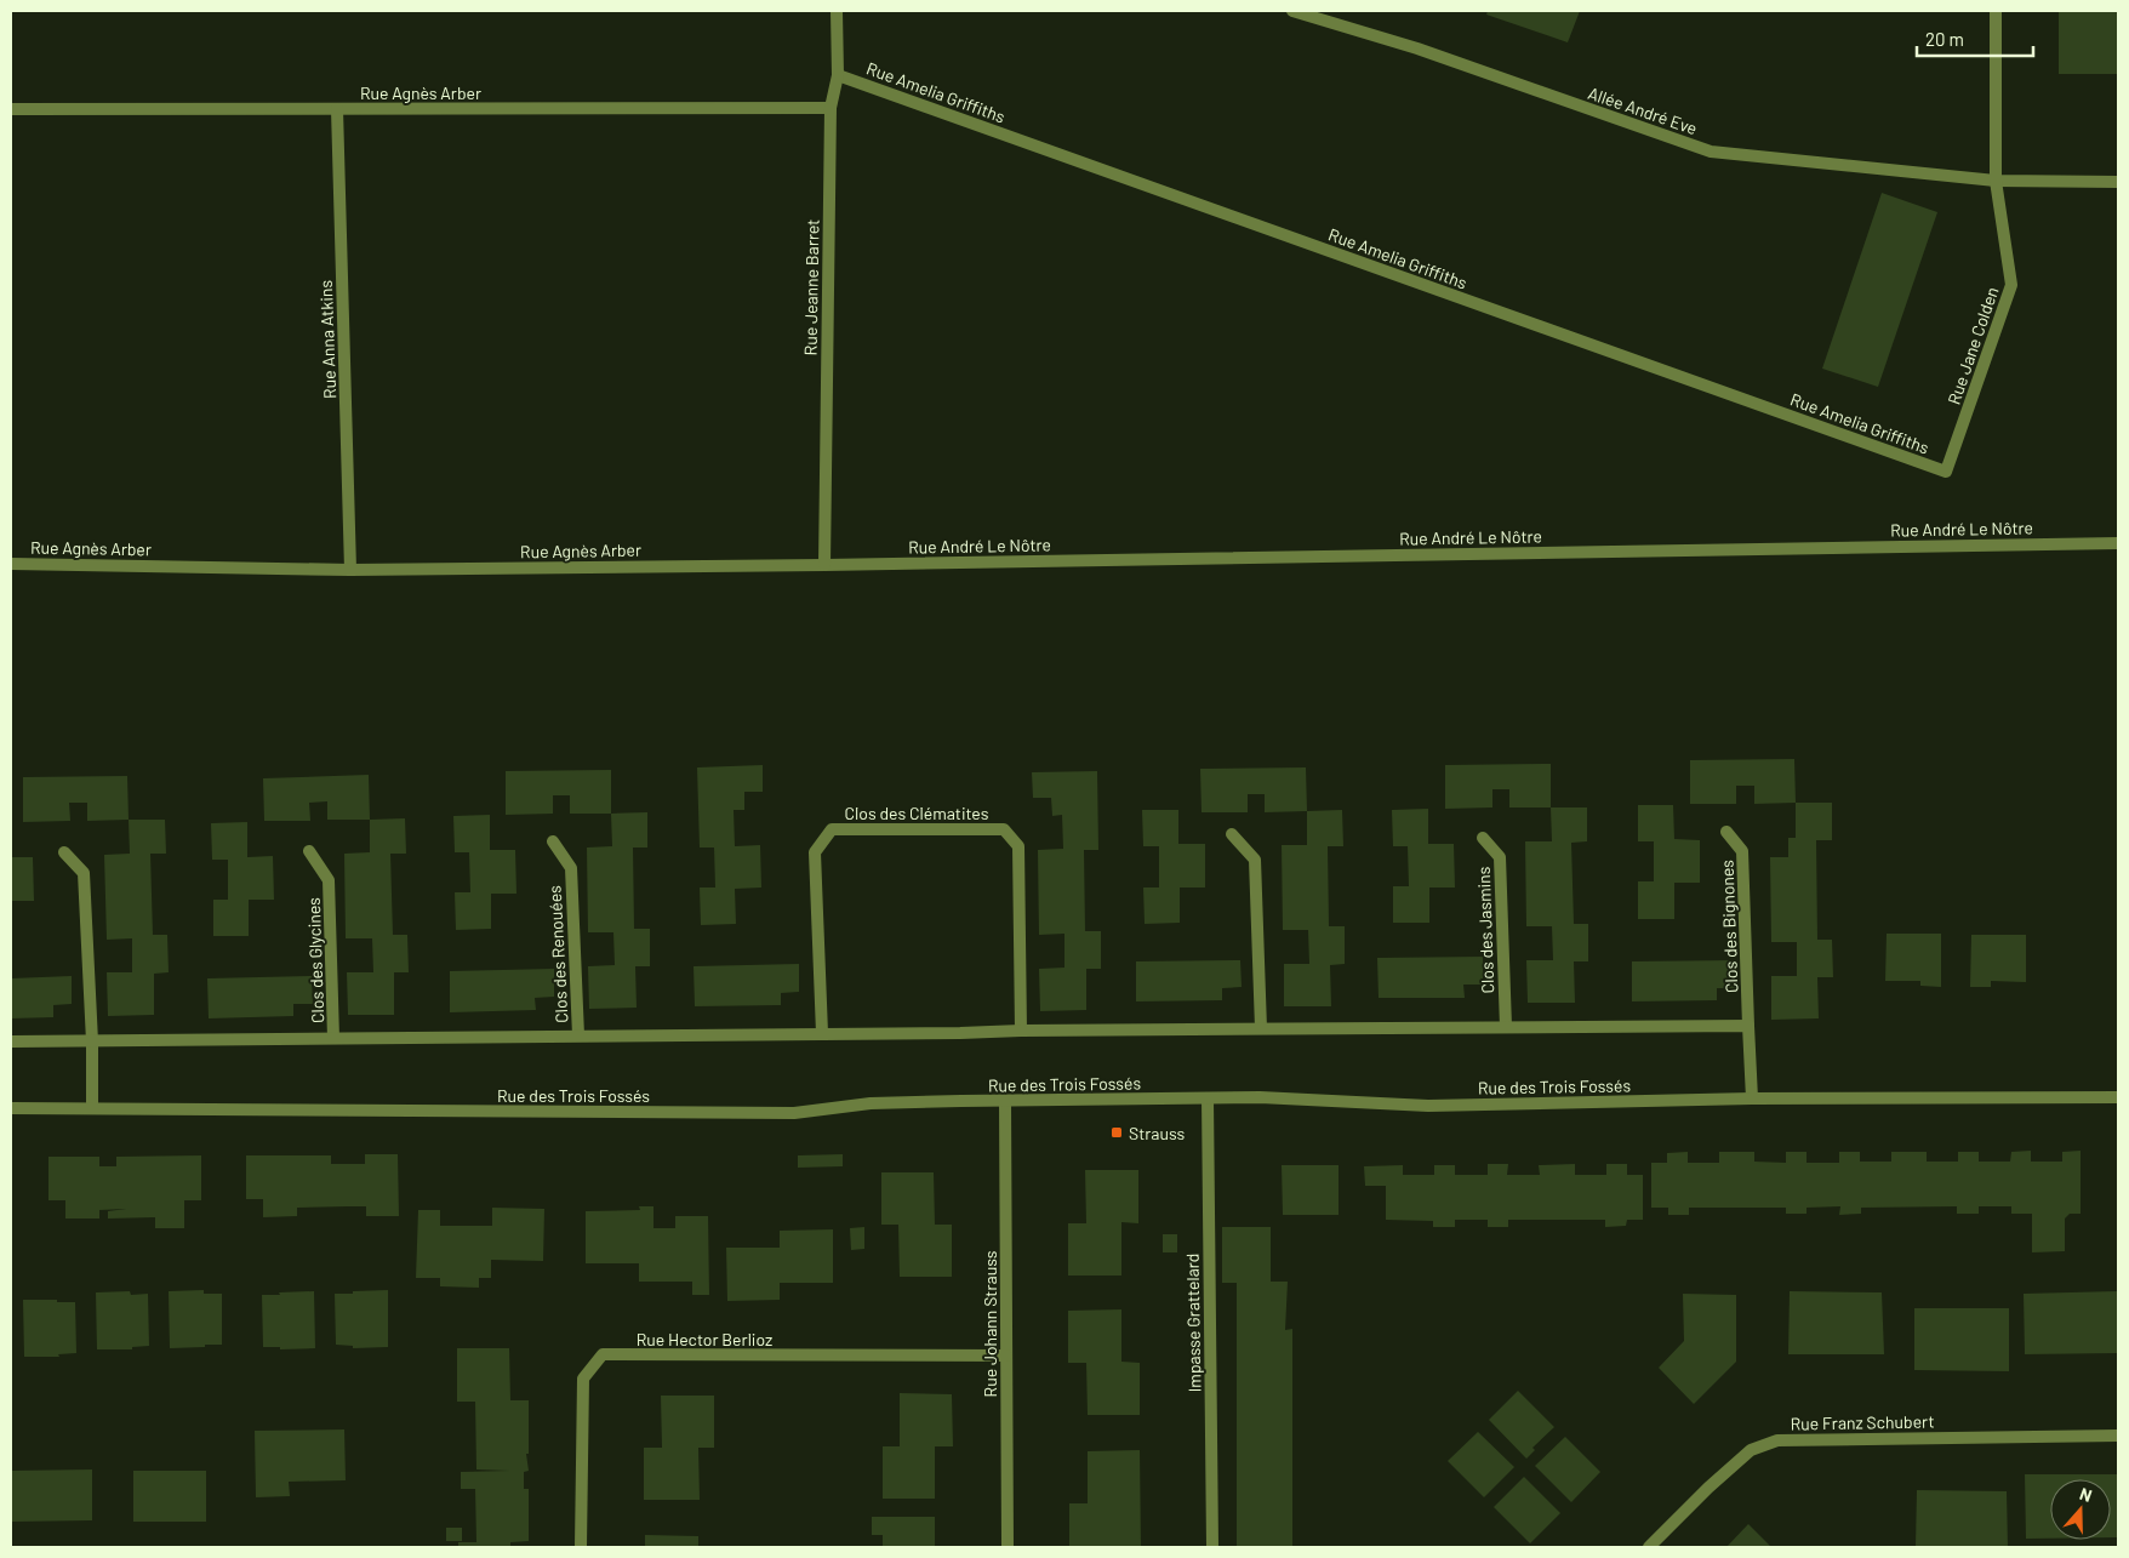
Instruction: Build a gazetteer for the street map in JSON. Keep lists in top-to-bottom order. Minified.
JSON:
{"streets":{"street":["Rue Agnès Arber","Rue Amelia Griffiths","Allée André Eve","Rue Jeanne Barret","Rue Anna Atkins","Rue Jane Colden","Rue André Le Nôtre","Clos des Clématites","Clos des Bignones","Clos des Jasmins","Clos des Renouées","Clos des Glycines","Rue des Trois Fossés","Impasse Grattelard","Rue Johann Strauss","Rue Hector Berlioz","Rue Franz Schubert"]},"crossings":[["Rue Agnès Arber","Rue Jeanne Barret"],["Rue Agnès Arber","Rue Anna Atkins"],["Rue Agnès Arber","Rue André Le Nôtre"],["Rue Amelia Griffiths","Rue Jeanne Barret"],["Rue Amelia Griffiths","Rue Jane Colden"],["Allée André Eve","Rue Jane Colden"],["Rue Jeanne Barret","Rue André Le Nôtre"],["Clos des Bignones","Rue des Trois Fossés"],["Rue des Trois Fossés","Impasse Grattelard"],["Rue des Trois Fossés","Rue Johann Strauss"],["Rue Johann Strauss","Rue Hector Berlioz"]],"places":{"transit":["Strauss"]},"scale_bar":"20 m","north":"top"}
